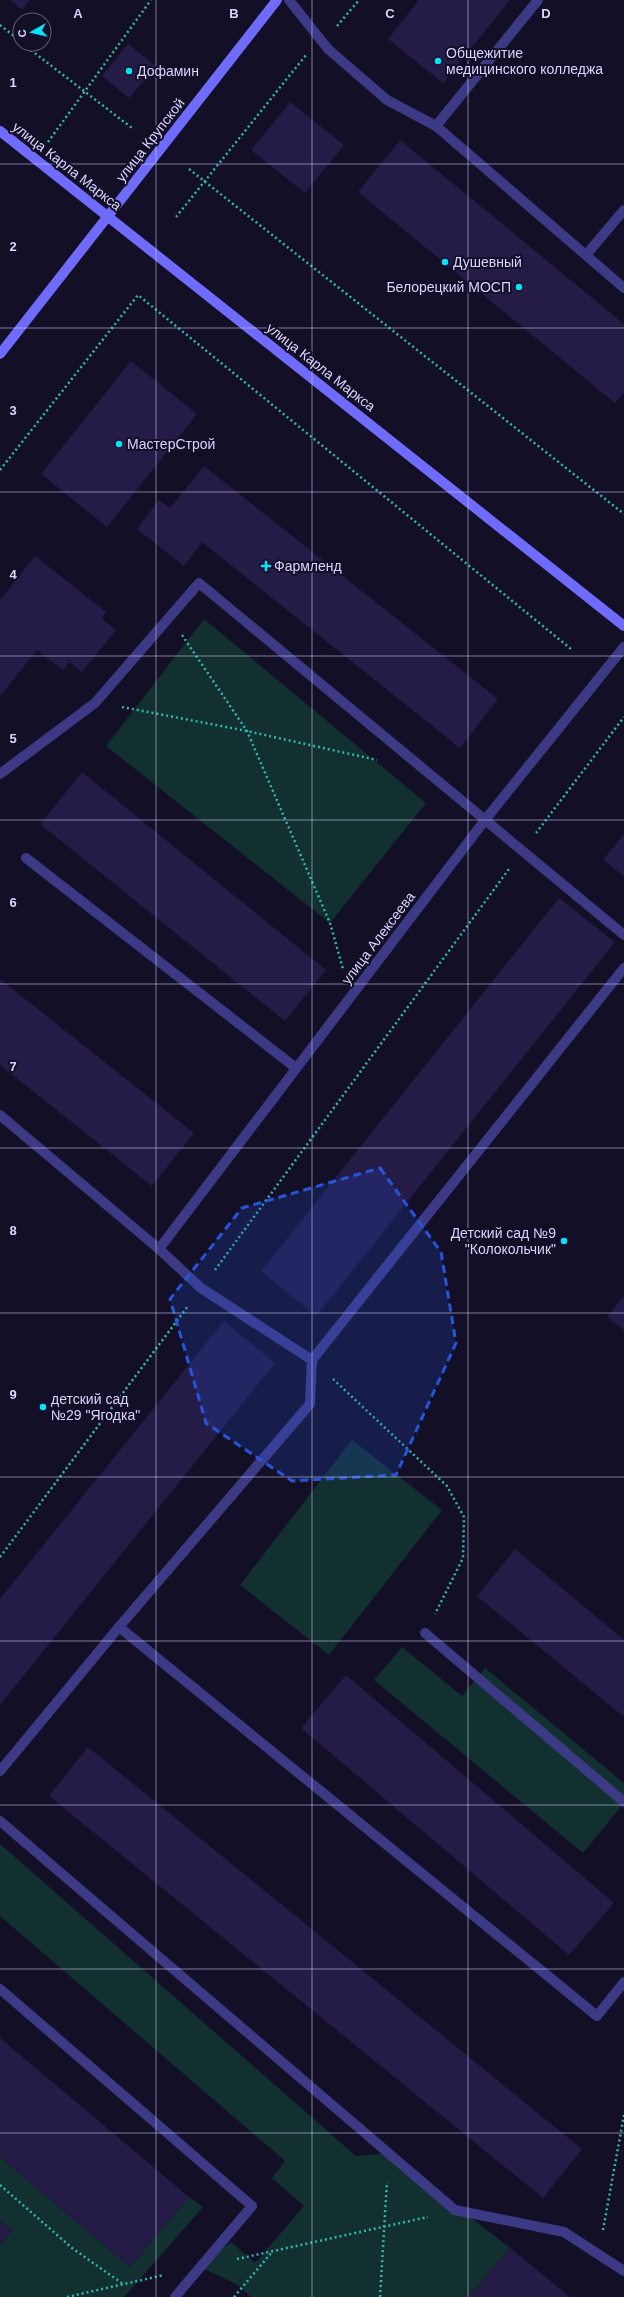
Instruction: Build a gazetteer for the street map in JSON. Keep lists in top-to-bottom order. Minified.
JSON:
{"streets":{"main road":["улица Крупской","улица Карла Маркса"],"street":["улица Алексеева"]},"crossings":[["улица Крупской","улица Карла Маркса"]],"places":{"other":["Общежитие медицинского колледжа","Дофамин","Душевный","Белорецкий МОСП","МастерСтрой","Детский сад №9 \"Колокольчик\"","детский сад №29 \"Ягодка\""],"health":["Фармленд"]},"north":"left","grid":{"columns":["A","B","C","D"],"rows":["1","2","3","4","5","6","7","8","9"]}}
